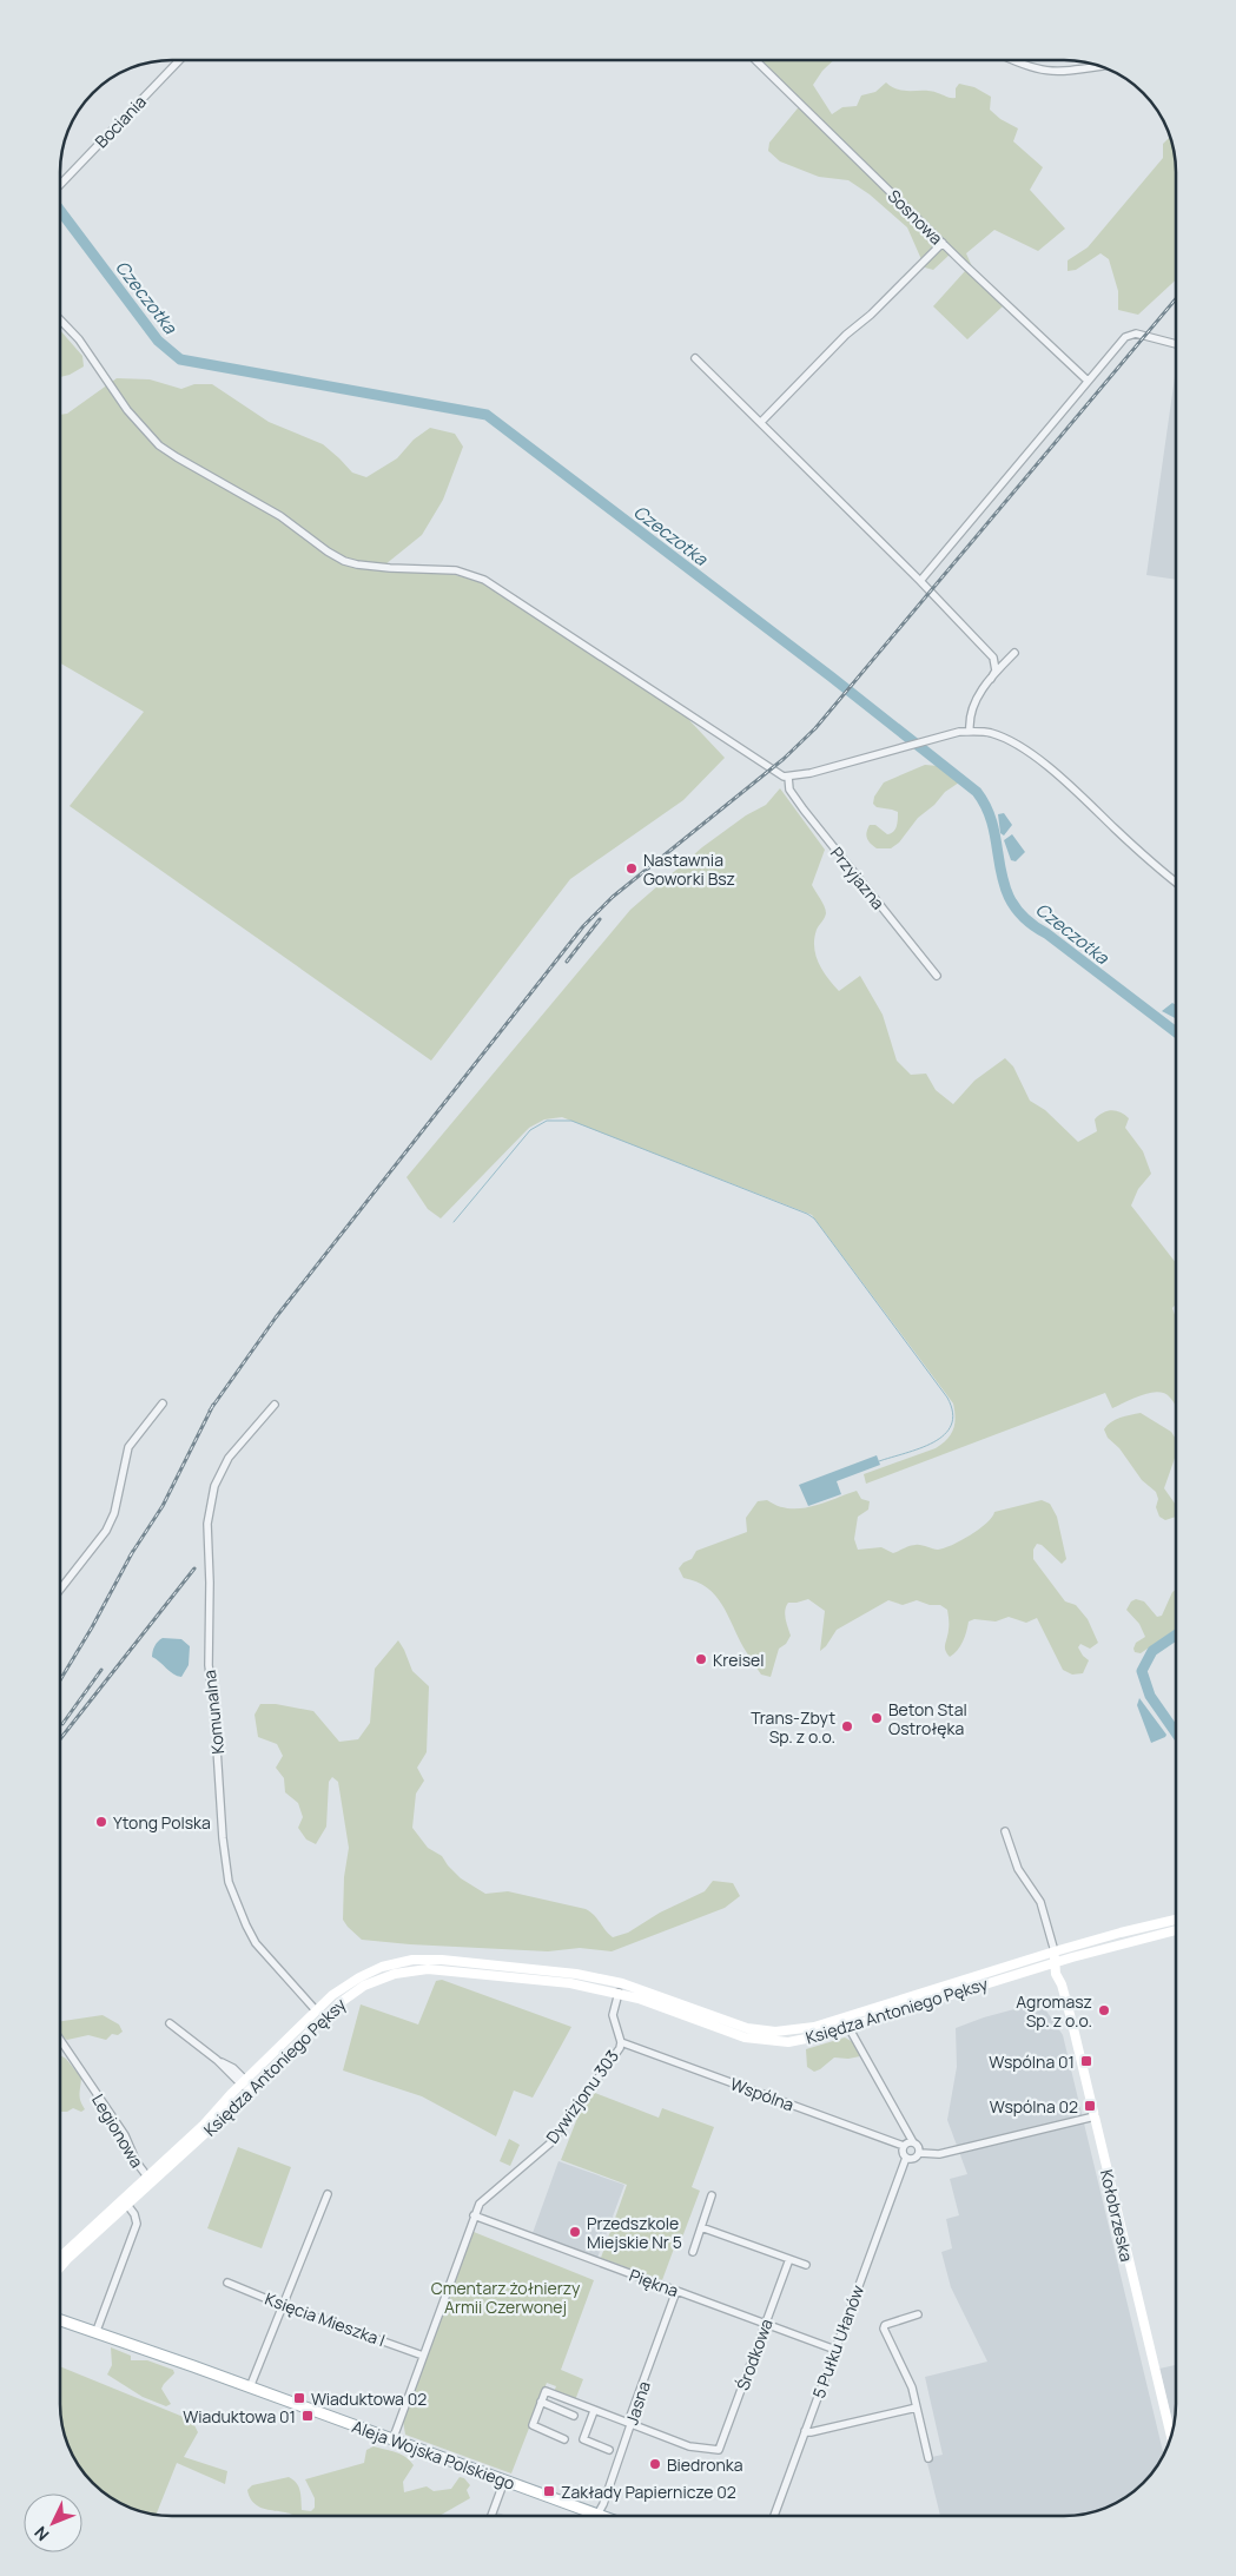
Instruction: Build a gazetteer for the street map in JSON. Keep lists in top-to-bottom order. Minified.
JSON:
{"streets":{"main road":["Księdza Antoniego Pęksy","Kołobrzeska","Aleja Wojska Polskiego"],"street":["Bociania","Sosnowa","Przyjazna","Komunalna","Wspólna","Dywizjonu 303","Legionowa","Piękna","Księcia Mieszka I","5 Pułku Ułanów","Środkowa","Jasna"]},"crossings":[["Komunalna","Księdza Antoniego Pęksy"],["Księdza Antoniego Pęksy","Dywizjonu 303"],["Księdza Antoniego Pęksy","Legionowa"],["Księdza Antoniego Pęksy","Kołobrzeska"],["Wspólna","Dywizjonu 303"],["Wspólna","5 Pułku Ułanów"],["Dywizjonu 303","Piękna"],["Dywizjonu 303","Księcia Mieszka I"],["Dywizjonu 303","Aleja Wojska Polskiego"],["Piękna","5 Pułku Ułanów"],["Piękna","Środkowa"],["Piękna","Jasna"],["Środkowa","Jasna"],["Jasna","Aleja Wojska Polskiego"]],"water":["Czeczotka"],"parks":["Cmentarz żołnierzy Armii Czerwonej"],"places":{"other":["Nastawnia Goworki Bsz","Kreisel","Beton Stal Ostrołęka","Trans-Zbyt Sp. z o.o.","Ytong Polska","Agromasz Sp. z o.o.","Przedszkole Miejskie Nr 5","Biedronka"],"transit":["Wspólna 01","Wspólna 02","Wiaduktowa 02","Wiaduktowa 01","Zakłady Papiernicze 02"]},"north":"bottom left"}
